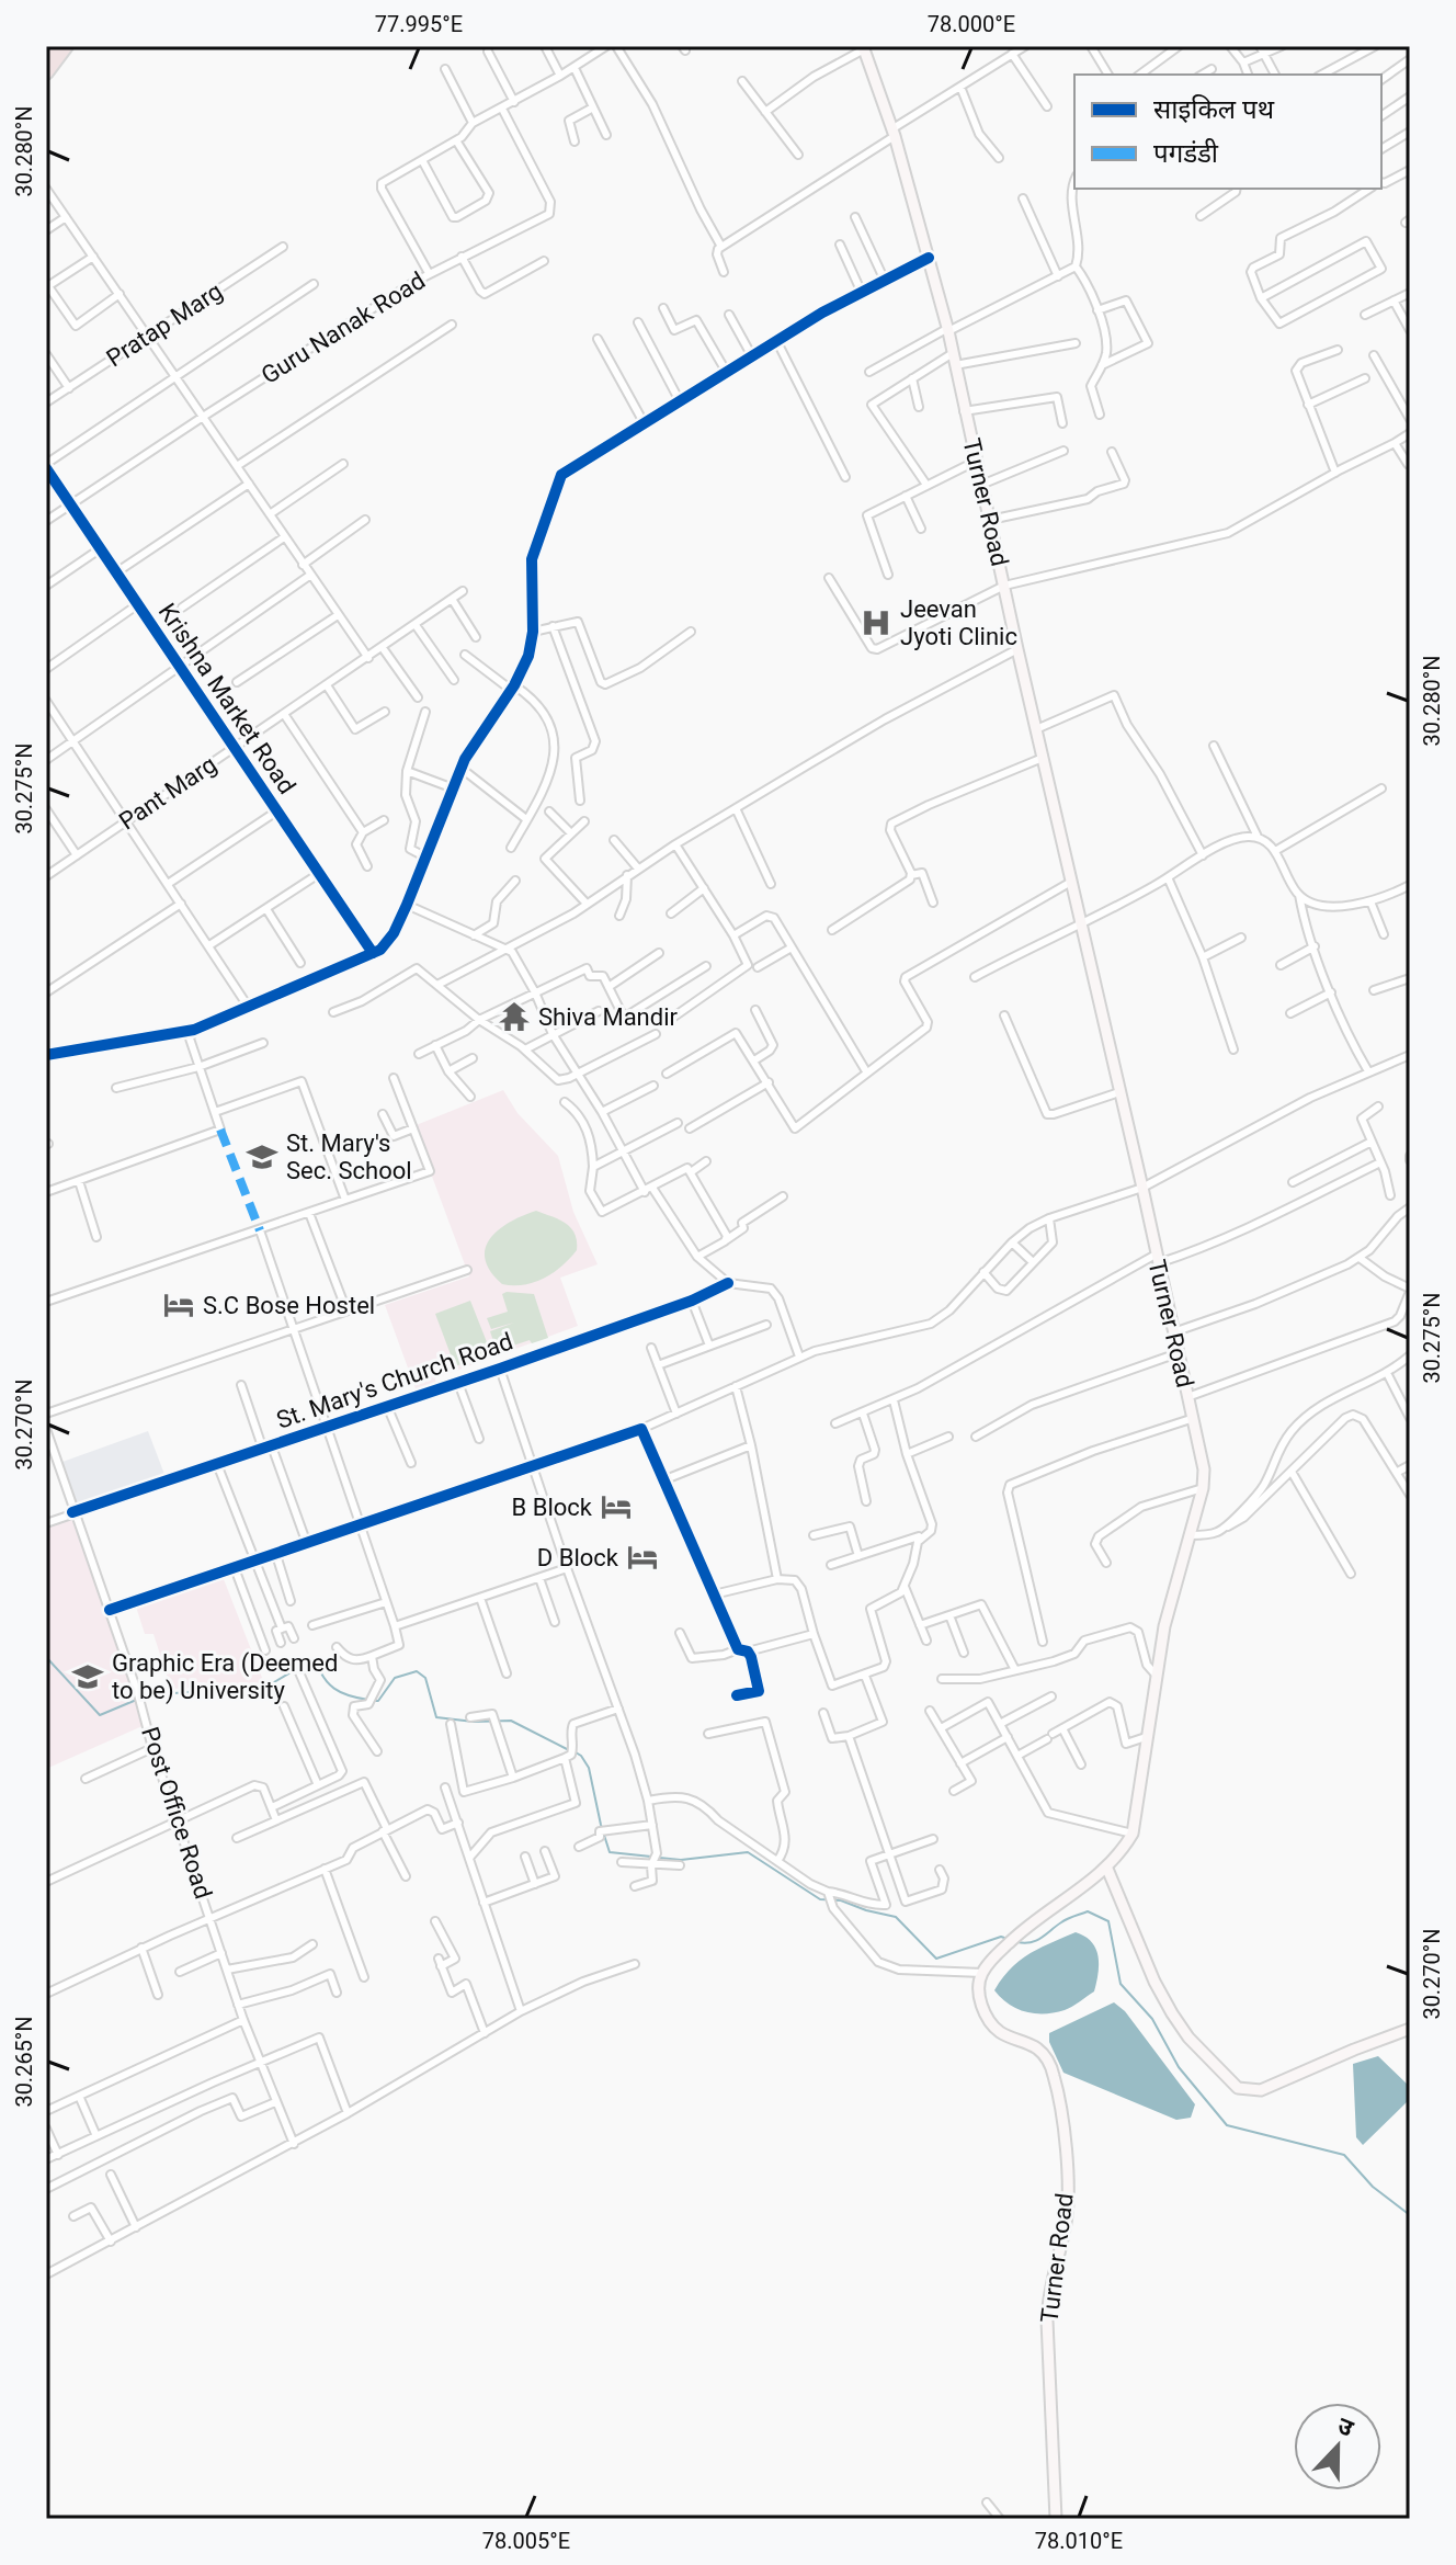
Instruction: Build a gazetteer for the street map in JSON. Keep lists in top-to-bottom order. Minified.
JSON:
{"streets":{"main road":["Turner Road"],"street":["Pratap Marg","Guru Nanak Road","Krishna Market Road","Pant Marg","St. Mary's Church Road","Post Office Road"]},"crossings":[["Guru Nanak Road","Krishna Market Road"],["Krishna Market Road","Pant Marg"],["St. Mary's Church Road","Post Office Road"]],"places":{"hospital":["Jeevan Jyoti Clinic"],"temple":["Shiva Mandir"],"school or university":["St. Mary's Sec. School","Graphic Era (Deemed to be) University"],"hotel":["S.C Bose Hostel","B Block","D Block"]},"legend":["साइकिल पथ","पगडंडी"],"north":"top","coordinates":["77.995°E","78.000°E","30.280°N","30.275°N","30.270°N","30.265°N","78.005°E","78.010°E"]}
